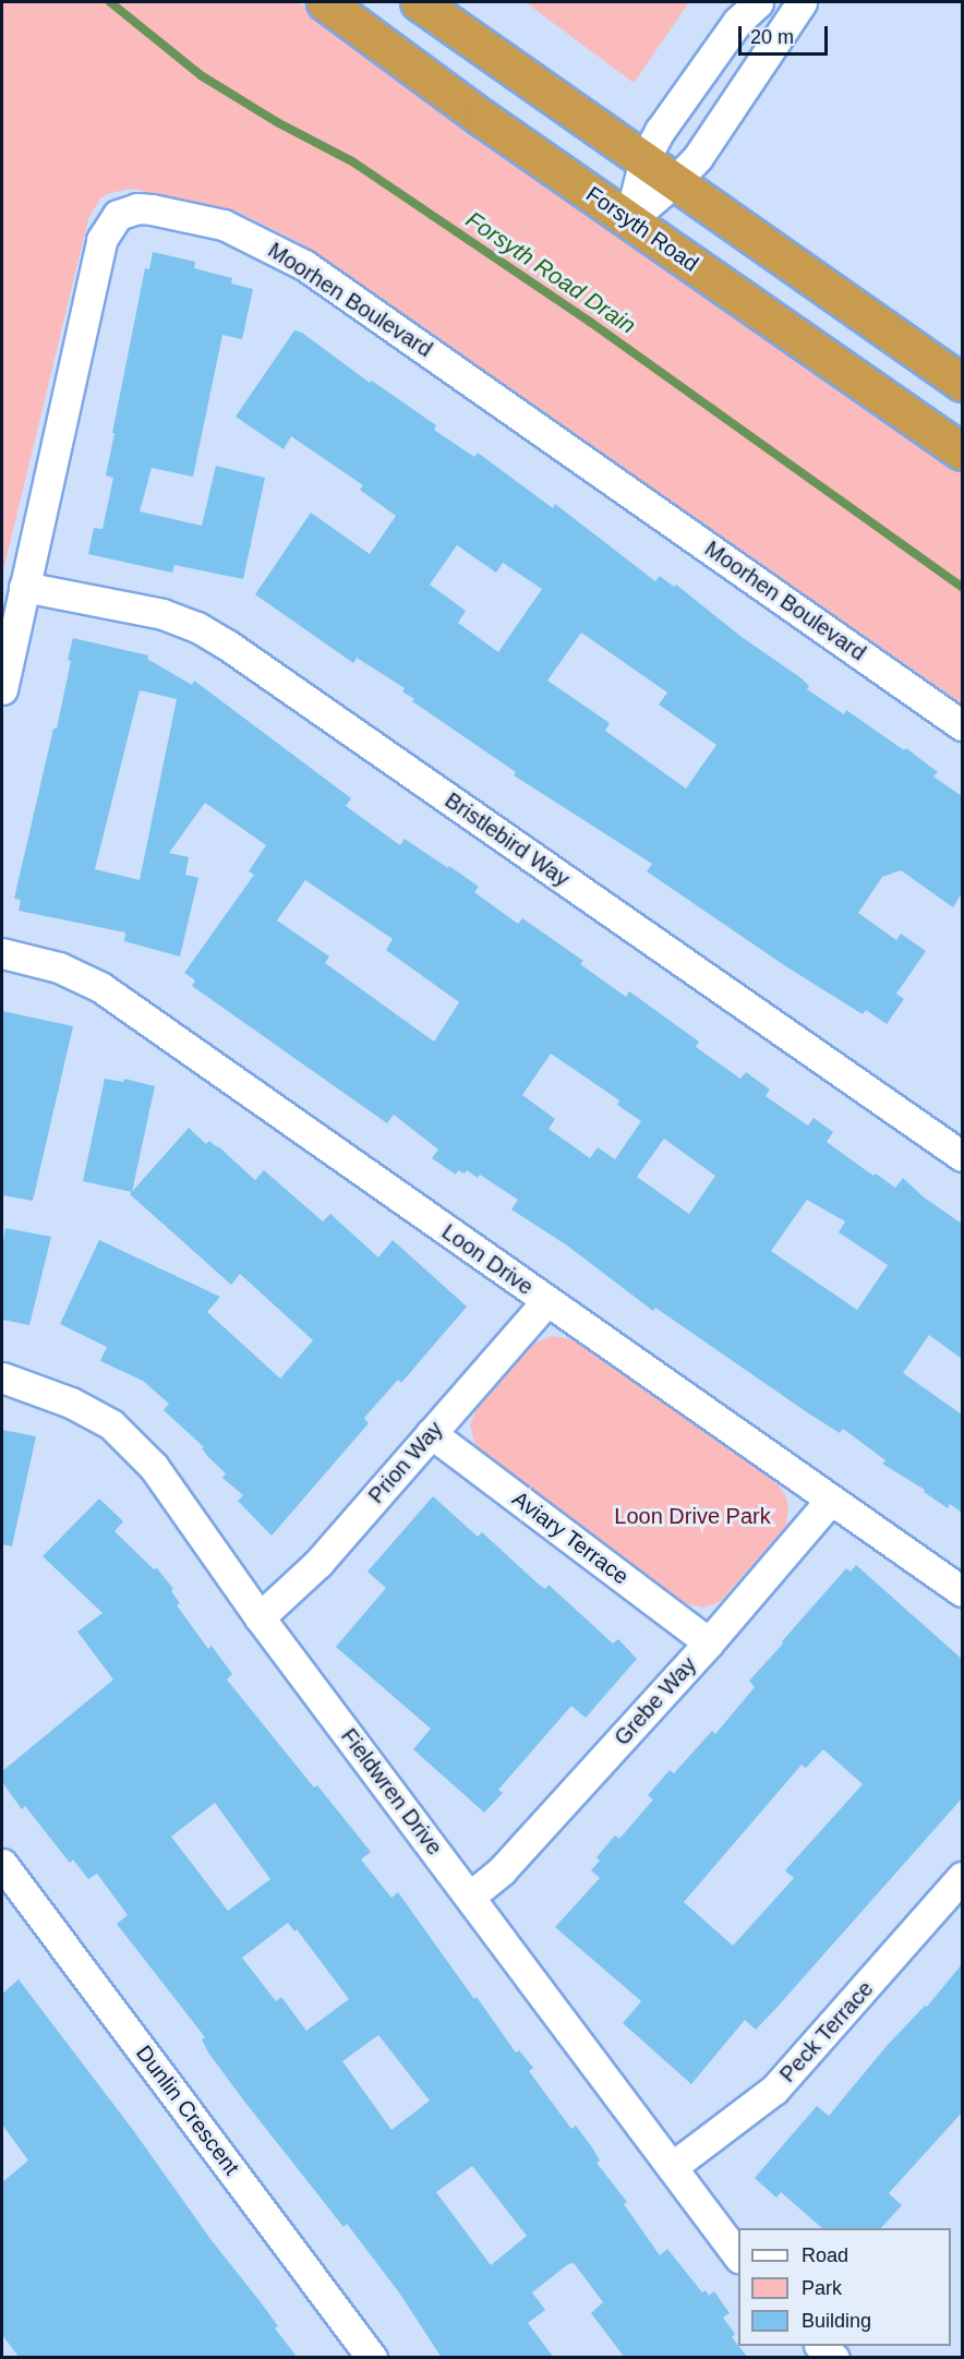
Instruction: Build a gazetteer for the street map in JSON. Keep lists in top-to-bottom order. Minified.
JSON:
{"streets":{"highway":["Forsyth Road"],"street":["Moorhen Boulevard","Bristlebird Way","Loon Drive","Prion Way","Aviary Terrace","Grebe Way","Fieldwren Drive","Peck Terrace","Dunlin Crescent"]},"crossings":[["Moorhen Boulevard","Bristlebird Way"],["Loon Drive","Prion Way"],["Loon Drive","Grebe Way"],["Prion Way","Aviary Terrace"],["Prion Way","Fieldwren Drive"],["Aviary Terrace","Grebe Way"],["Grebe Way","Fieldwren Drive"],["Fieldwren Drive","Peck Terrace"]],"water":["Forsyth Road Drain"],"parks":["Loon Drive Park"],"legend":["Road","Park","Building"],"scale_bar":"20 m"}
